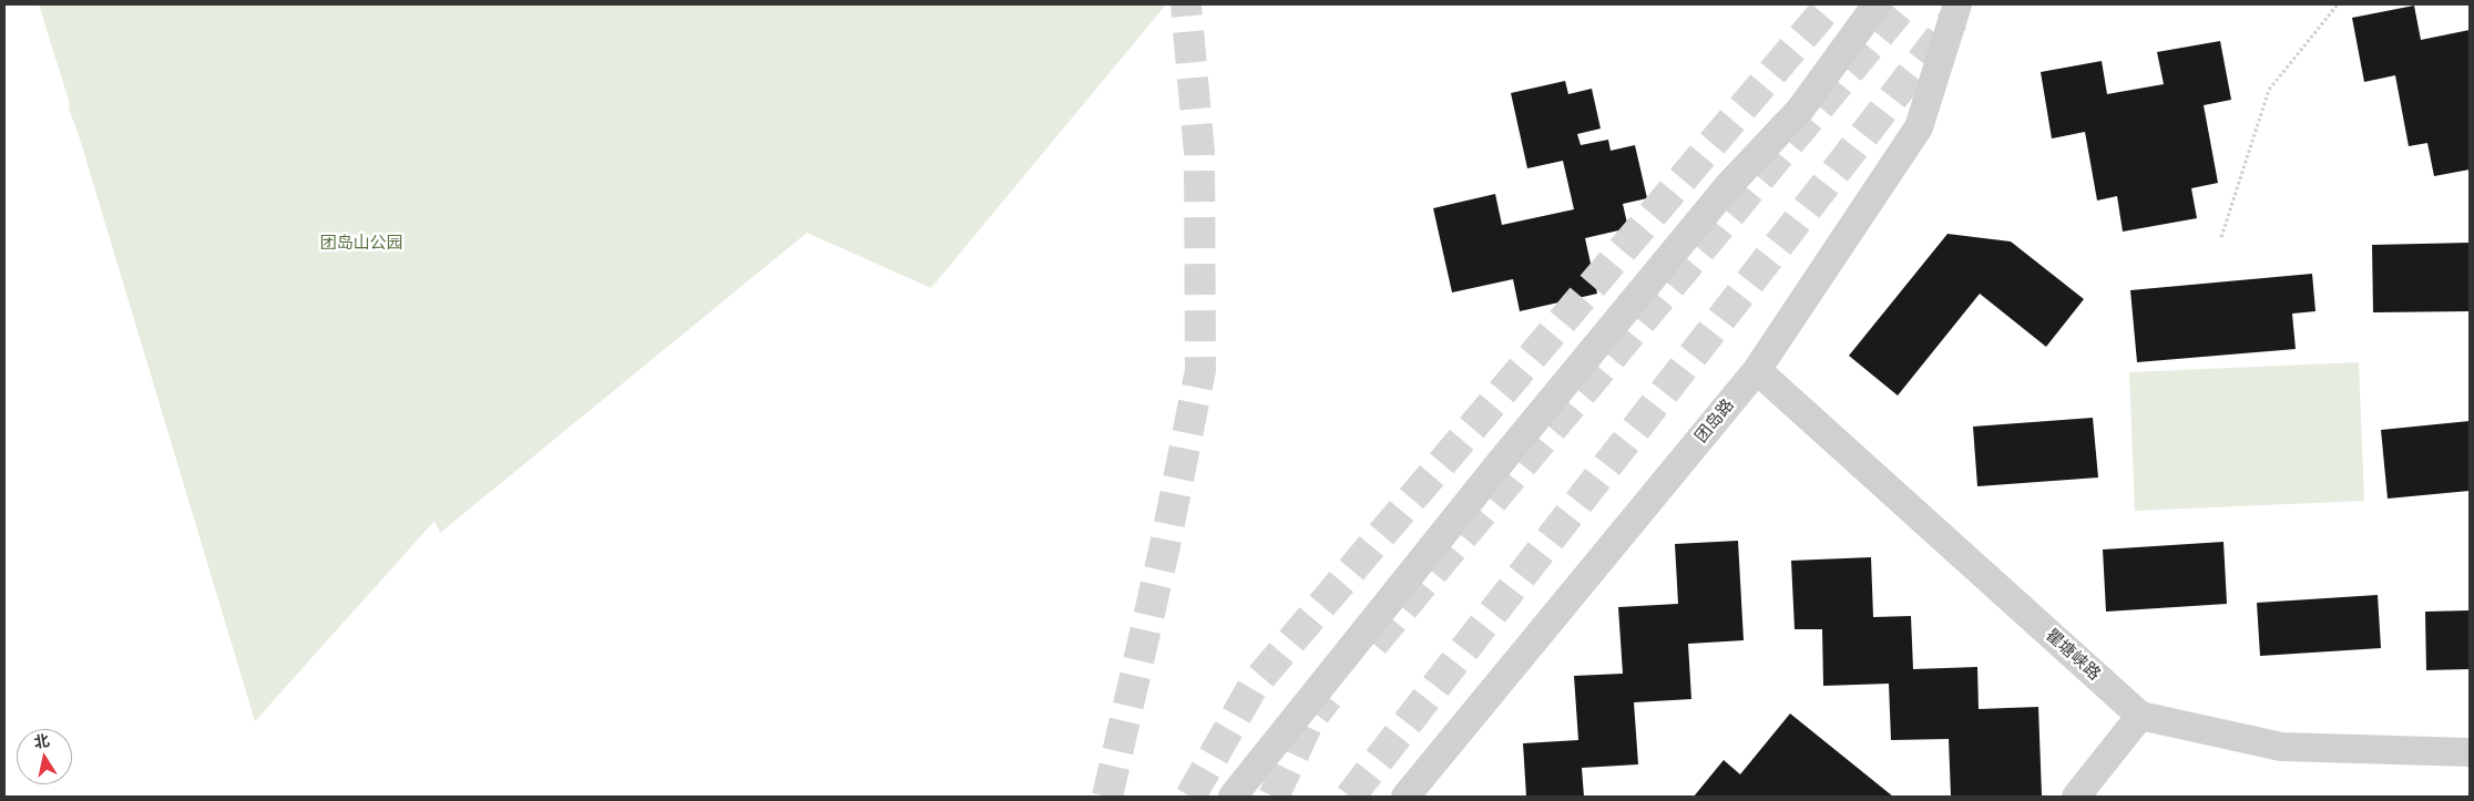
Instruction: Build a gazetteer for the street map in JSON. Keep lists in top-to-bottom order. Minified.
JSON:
{"streets":{"street":["团岛路","瞿塘峡路"]},"crossings":[["团岛路","瞿塘峡路"]],"parks":["团岛山公园"],"north":"top"}
